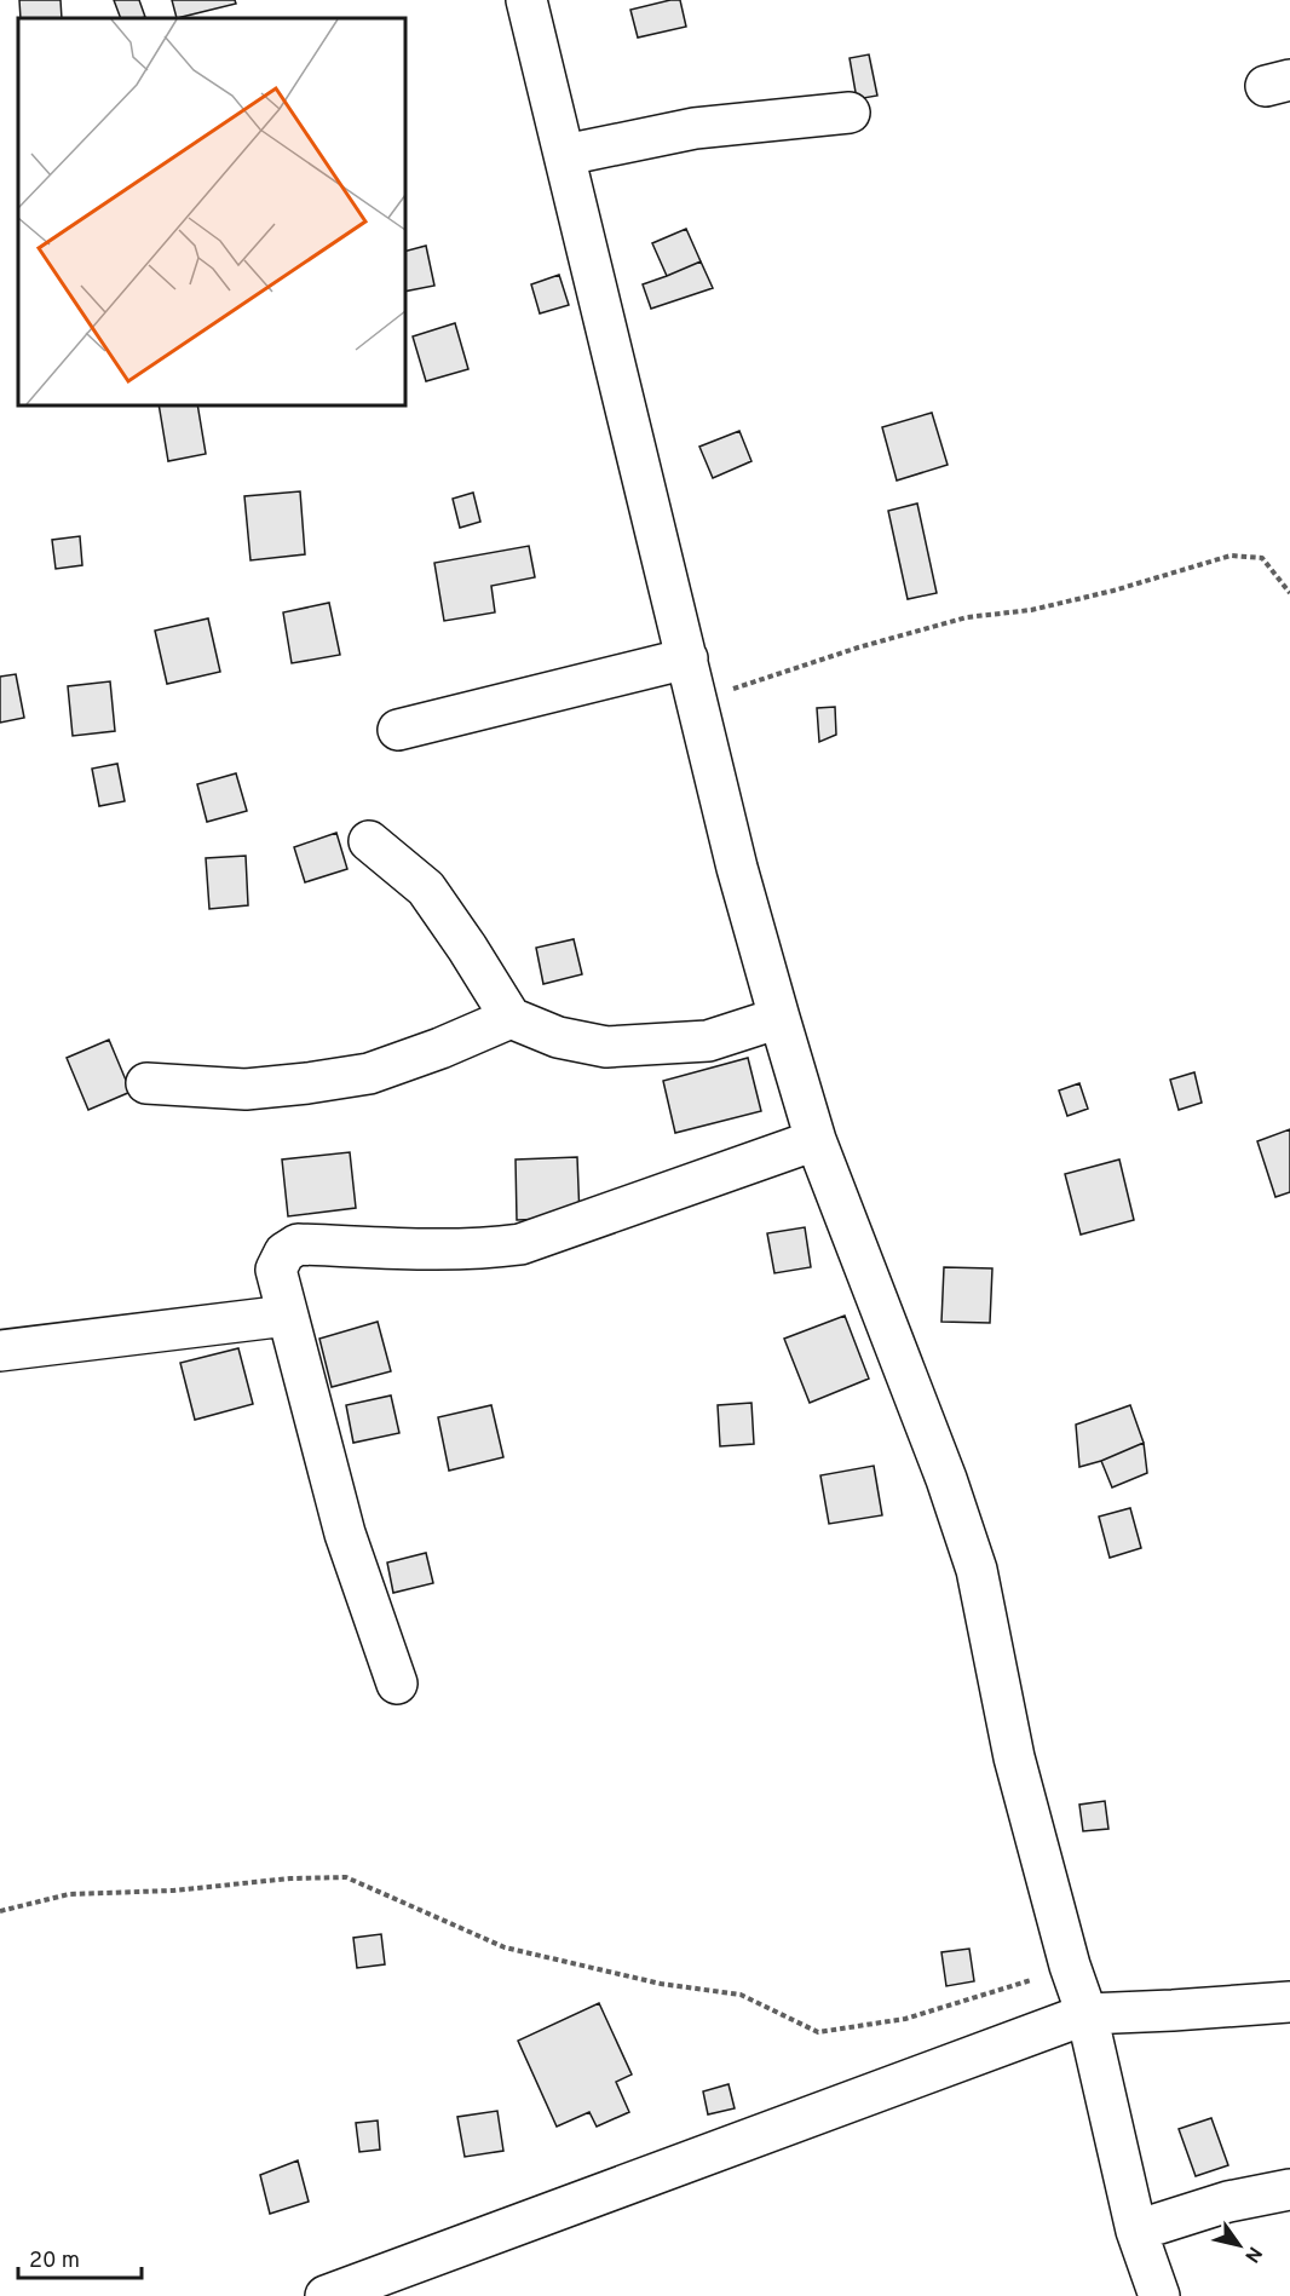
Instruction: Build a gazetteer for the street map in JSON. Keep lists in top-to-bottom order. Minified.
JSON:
{"scale_bar":"20 m","north":"bottom right"}
